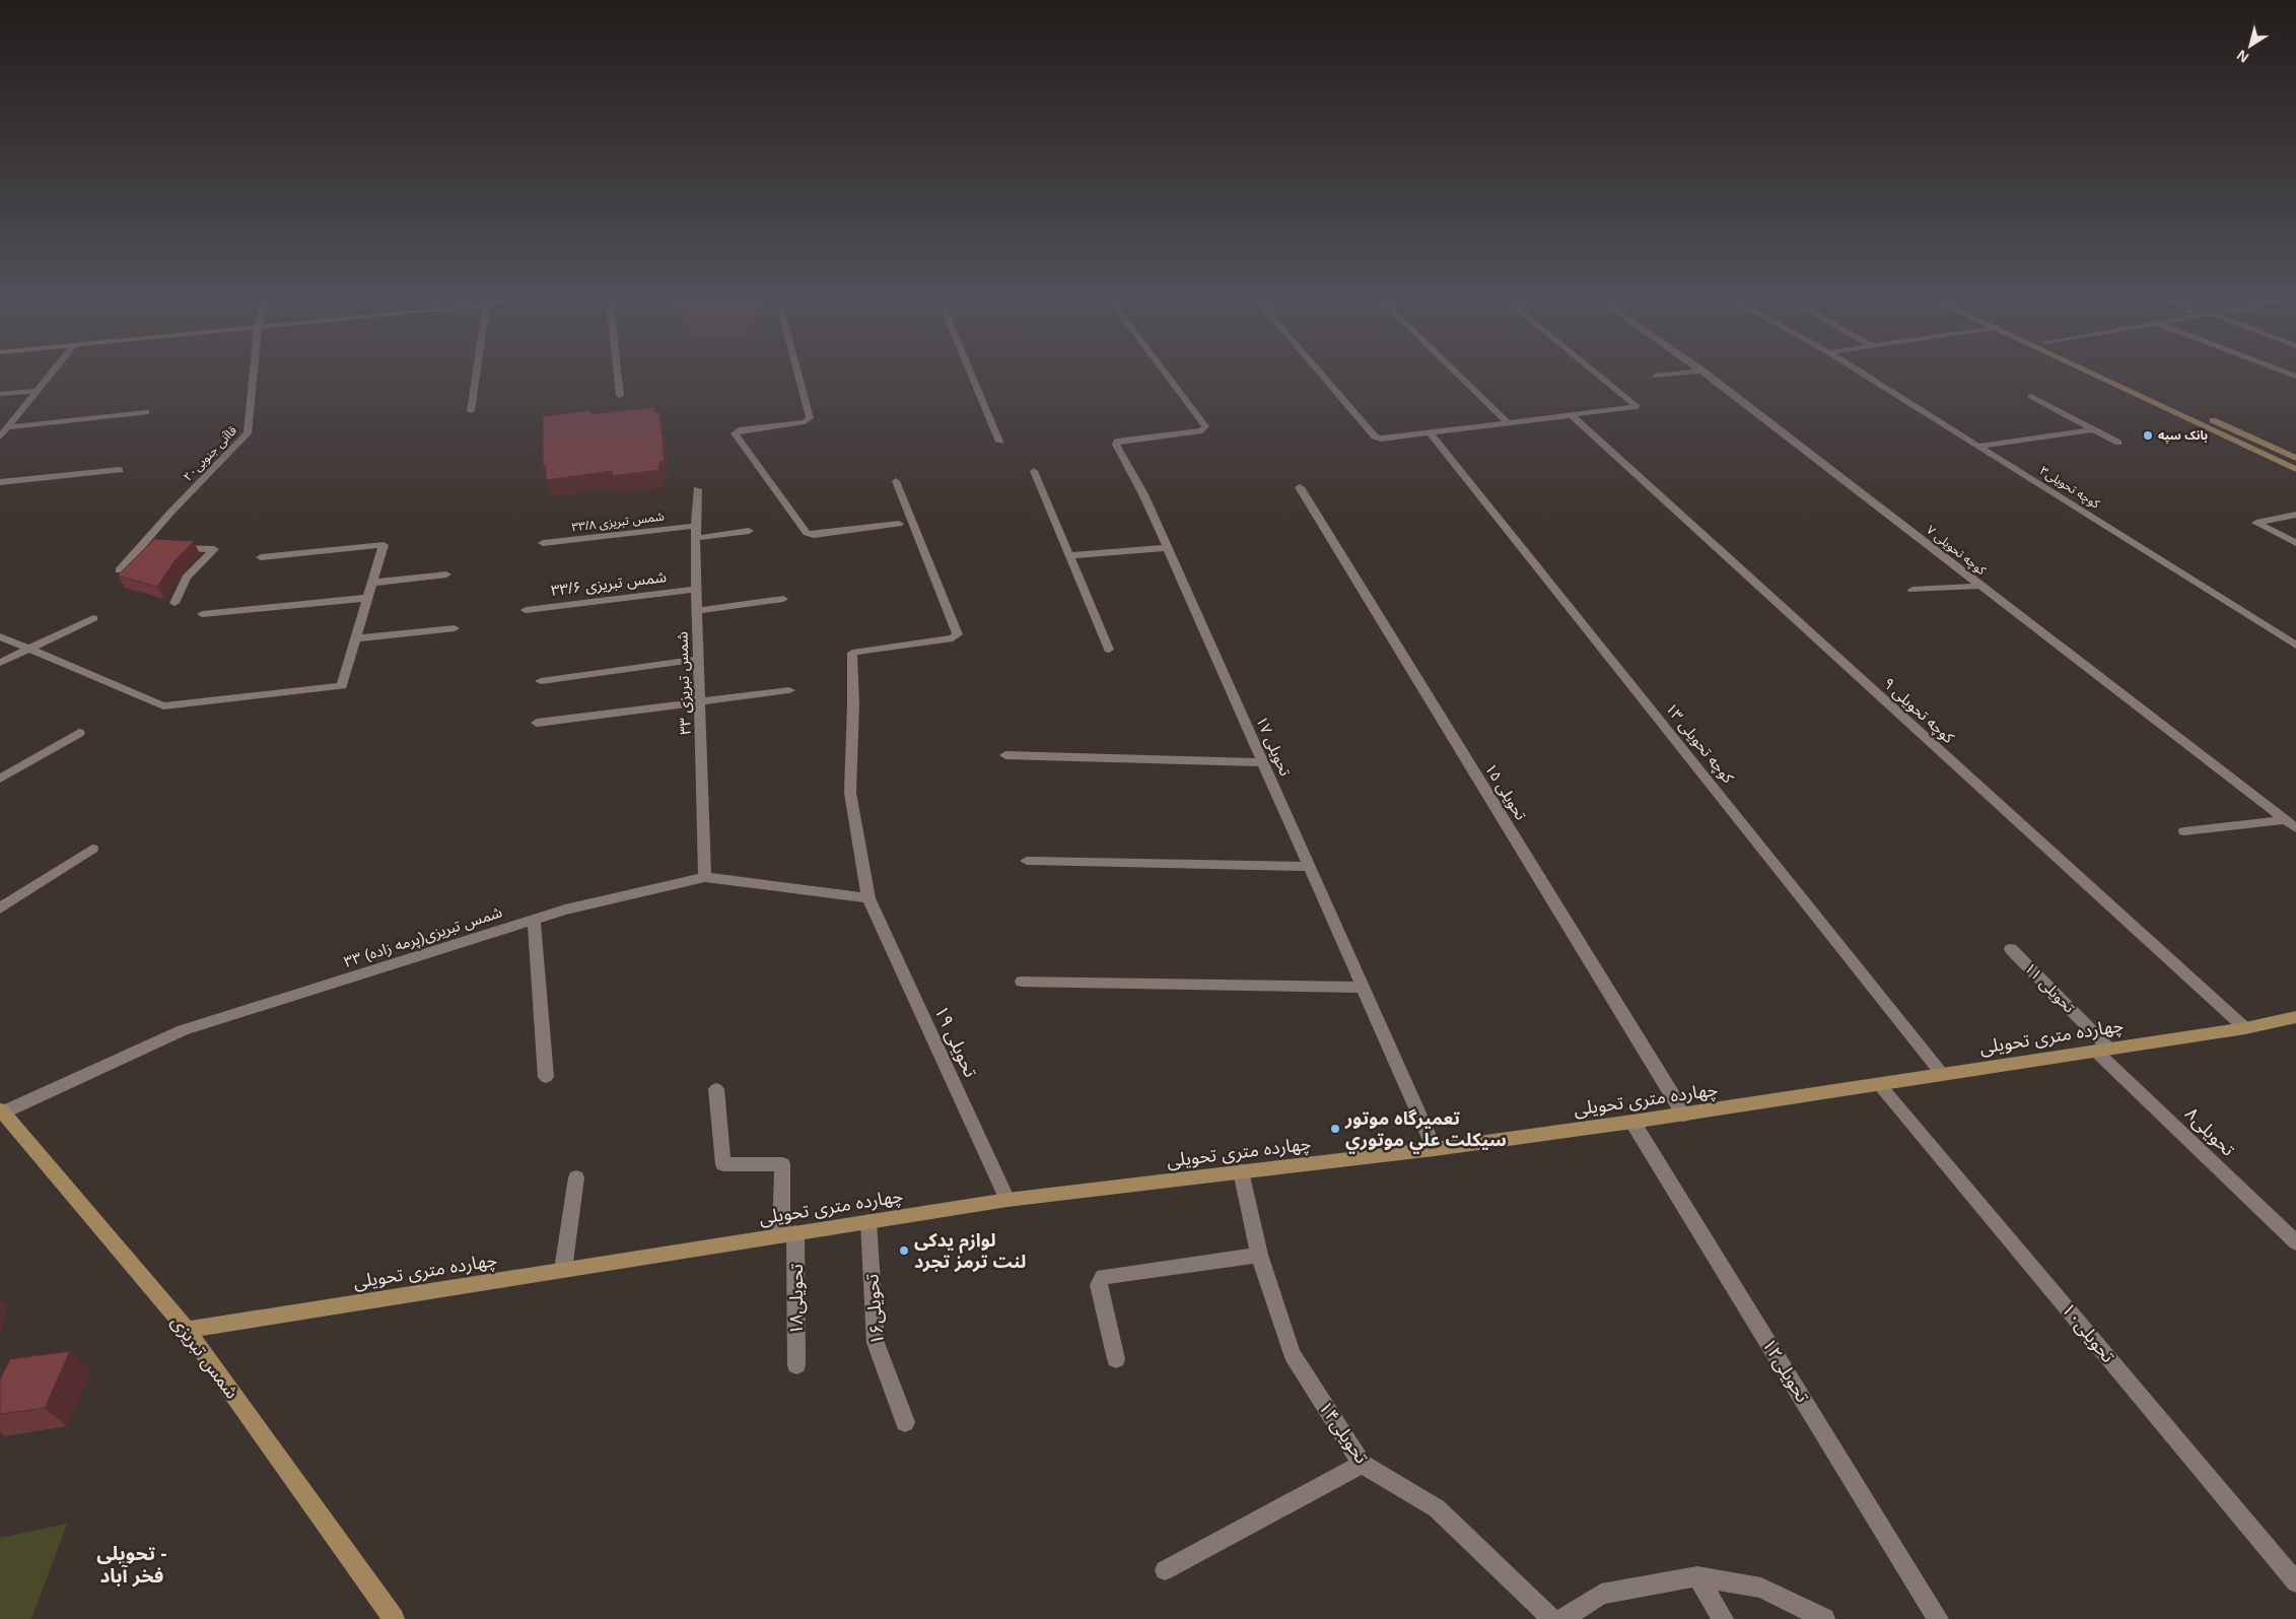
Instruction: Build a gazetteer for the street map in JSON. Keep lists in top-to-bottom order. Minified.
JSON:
{"streets":{"street":["۲۰قاآنی جنوبی","کوچه تحویلی۳","شمس تبریزی ۳۳/۸","کوچه تحویلی ۷","شمس تبریزی ۳۳/۶","شمس تبریزی ۳۳","کوچه تحویلی ۹","کوچه تحویلی ۱۳","تحویلی ۱۷","تحویلی ۱۵","۳۳ شمس تبریزی(پرمه زاده)","۱۱ تحویلی","چهارده متری تحویلی","تحویلی ۱۹","تحویلی۸","تحویلی۱۸","تحویلی۱۶","تحویلی۱۰","شمس تبریزی","تحویلی۱۲","تحویلی۱۴"]},"crossings":[["شمس تبریزی ۳۳/۸","شمس تبریزی ۳۳"],["شمس تبریزی ۳۳/۶","شمس تبریزی ۳۳"],["شمس تبریزی ۳۳","۳۳ شمس تبریزی(پرمه زاده)"],["کوچه تحویلی ۹","چهارده متری تحویلی"],["کوچه تحویلی ۱۳","چهارده متری تحویلی"],["تحویلی ۱۷","چهارده متری تحویلی"],["تحویلی ۱۵","چهارده متری تحویلی"],["۳۳ شمس تبریزی(پرمه زاده)","تحویلی ۱۹"],["۳۳ شمس تبریزی(پرمه زاده)","شمس تبریزی"],["۱۱ تحویلی","چهارده متری تحویلی"],["۱۱ تحویلی","تحویلی۸"],["چهارده متری تحویلی","تحویلی ۱۹"],["چهارده متری تحویلی","تحویلی۸"],["چهارده متری تحویلی","تحویلی۱۸"],["چهارده متری تحویلی","تحویلی۱۶"],["چهارده متری تحویلی","تحویلی۱۰"],["چهارده متری تحویلی","شمس تبریزی"],["چهارده متری تحویلی","تحویلی۱۲"],["چهارده متری تحویلی","تحویلی۱۴"]],"districts":["تحویلی - فخر آباد"],"places":["بانک سپه","تعميرگاه موتور سيكلت علي موتوري","لوازم یدکی لنت ترمز تجرد"],"north":"bottom left"}
